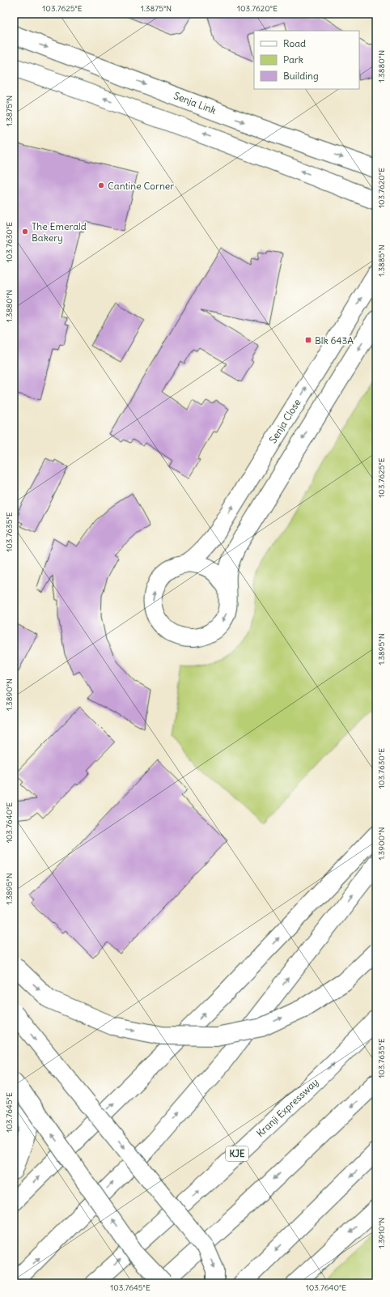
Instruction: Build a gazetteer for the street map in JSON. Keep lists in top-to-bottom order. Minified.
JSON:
{"streets":{"main road":["Senja Link","Senja Close","Kranji Expressway","KJE"]},"places":{"other":["Cantine Corner","The Emerald Bakery"],"transit":["Blk 643A"]},"legend":["Road","Park","Building"],"coordinates":["103.7625°E","1.3875°N","103.7620°E","1.3880°N","103.7630°E","1.3885°N","103.7635°E","1.3895°N","1.3890°N","103.7640°E","1.3900°N","103.7645°E","1.3910°N"]}
